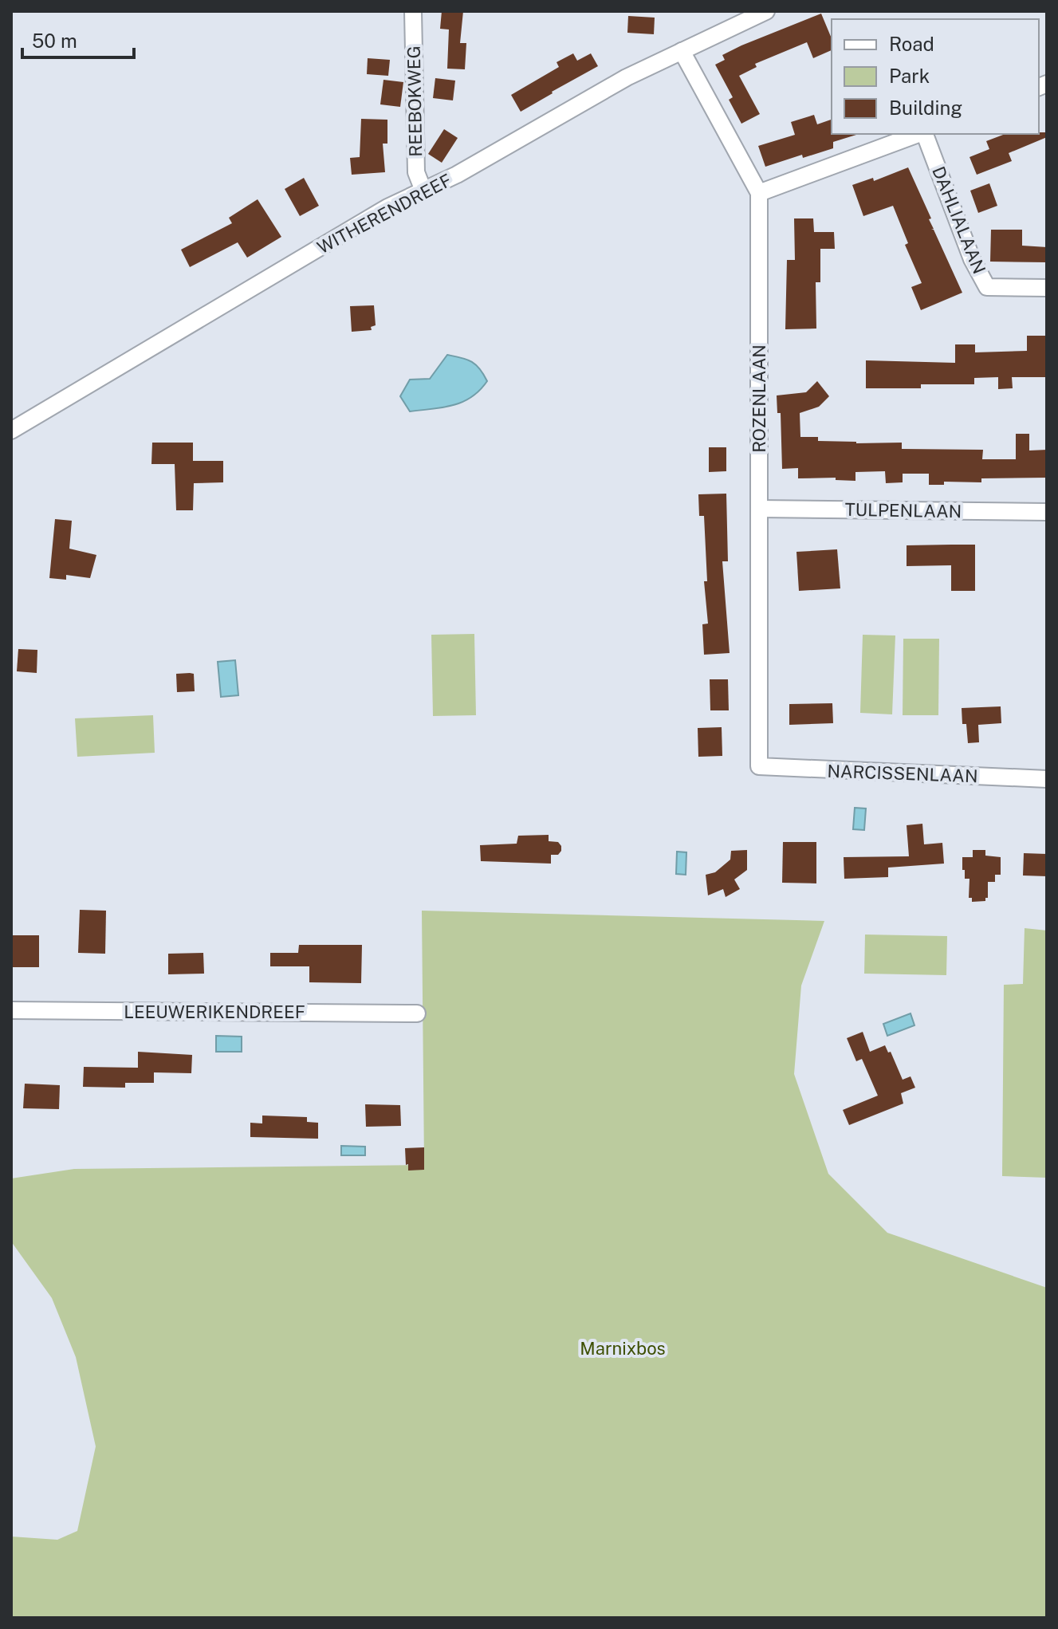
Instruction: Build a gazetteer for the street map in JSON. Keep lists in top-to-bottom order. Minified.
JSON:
{"streets":{"street":["REEBOKWEG","WITHERENDREEF","DAHLIALAAN","ROZENLAAN","TULPENLAAN","NARCISSENLAAN","LEEUWERIKENDREEF"]},"crossings":[["REEBOKWEG","WITHERENDREEF"],["WITHERENDREEF","ROZENLAAN"],["ROZENLAAN","TULPENLAAN"],["ROZENLAAN","NARCISSENLAAN"]],"parks":["Marnixbos"],"legend":["Road","Park","Building"],"scale_bar":"50 m"}
